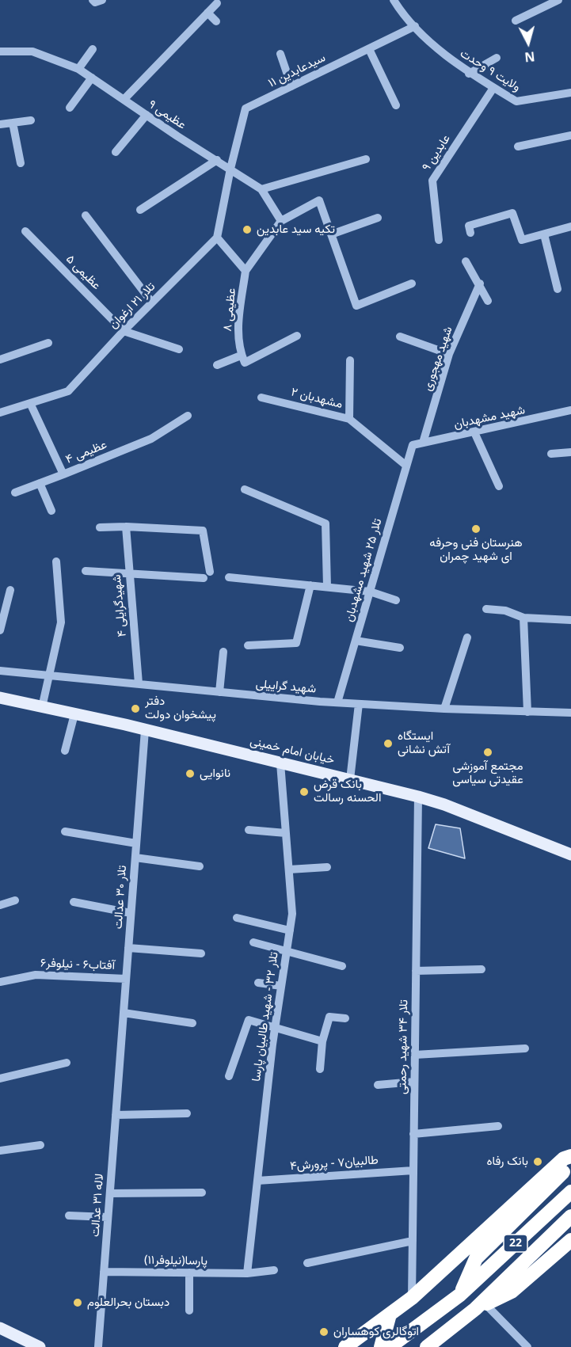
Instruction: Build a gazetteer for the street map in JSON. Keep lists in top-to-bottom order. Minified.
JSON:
{"streets":{"highway":["22"],"main road":["خیابان امام خمینی"],"street":["سیدعابدین ۱۱","ولایت ۹ وحدت","عظیمی ۹","عابدین ۹","عظیمی ۵","تلار ۲۱ ارغوان","عظیمی ۸","شهید مهجوری","مشهدبان ۲","شهید مشهدبان","عظیمی ۴","تلار ۲۵ شهید مشهدبان","شهیدگرایلی ۴","شهید گراییلی","تلار ۳۰ عدالت","آفتاب۶ - نیلوفر۶","تلار ۳۲ - شهید طالبیان پارسا","تلار ۳۴ شهید رحمتی","طالبیان۷ - پرورش۴","لاله ۳۱ عدالت","پارسا(نیلوفر۱۱)"]},"crossings":[["سیدعابدین ۱۱","ولایت ۹ وحدت"],["سیدعابدین ۱۱","عظیمی ۹"],["ولایت ۹ وحدت","عابدین ۹"],["عظیمی ۵","تلار ۲۱ ارغوان"],["تلار ۲۱ ارغوان","عظیمی ۴"],["شهید مهجوری","شهید مشهدبان"],["مشهدبان ۲","تلار ۲۵ شهید مشهدبان"],["شهید مشهدبان","تلار ۲۵ شهید مشهدبان"],["تلار ۲۵ شهید مشهدبان","شهید گراییلی"],["شهیدگرایلی ۴","شهید گراییلی"],["خیابان امام خمینی","تلار ۳۰ عدالت"],["خیابان امام خمینی","تلار ۳۲ - شهید طالبیان پارسا"],["خیابان امام خمینی","تلار ۳۴ شهید رحمتی"],["تلار ۳۰ عدالت","آفتاب۶ - نیلوفر۶"],["تلار ۳۰ عدالت","لاله ۳۱ عدالت"],["تلار ۳۲ - شهید طالبیان پارسا","طالبیان۷ - پرورش۴"],["تلار ۳۲ - شهید طالبیان پارسا","پارسا(نیلوفر۱۱)"],["تلار ۳۴ شهید رحمتی","طالبیان۷ - پرورش۴"],["لاله ۳۱ عدالت","پارسا(نیلوفر۱۱)"]],"places":["تکیه سید عابدین","هنرستان فنی وحرفه ای شهید چمران","دفتر پیشخوان دولت","ایستگاه آتش نشانی","مجتمع آموزشی عقیدتی سیاسی","نانوایی","بانک قرض الحسنه رسالت","بانک رفاه","دبستان بحرالعلوم","اتوگالری کوهساران"],"north":"bottom"}
